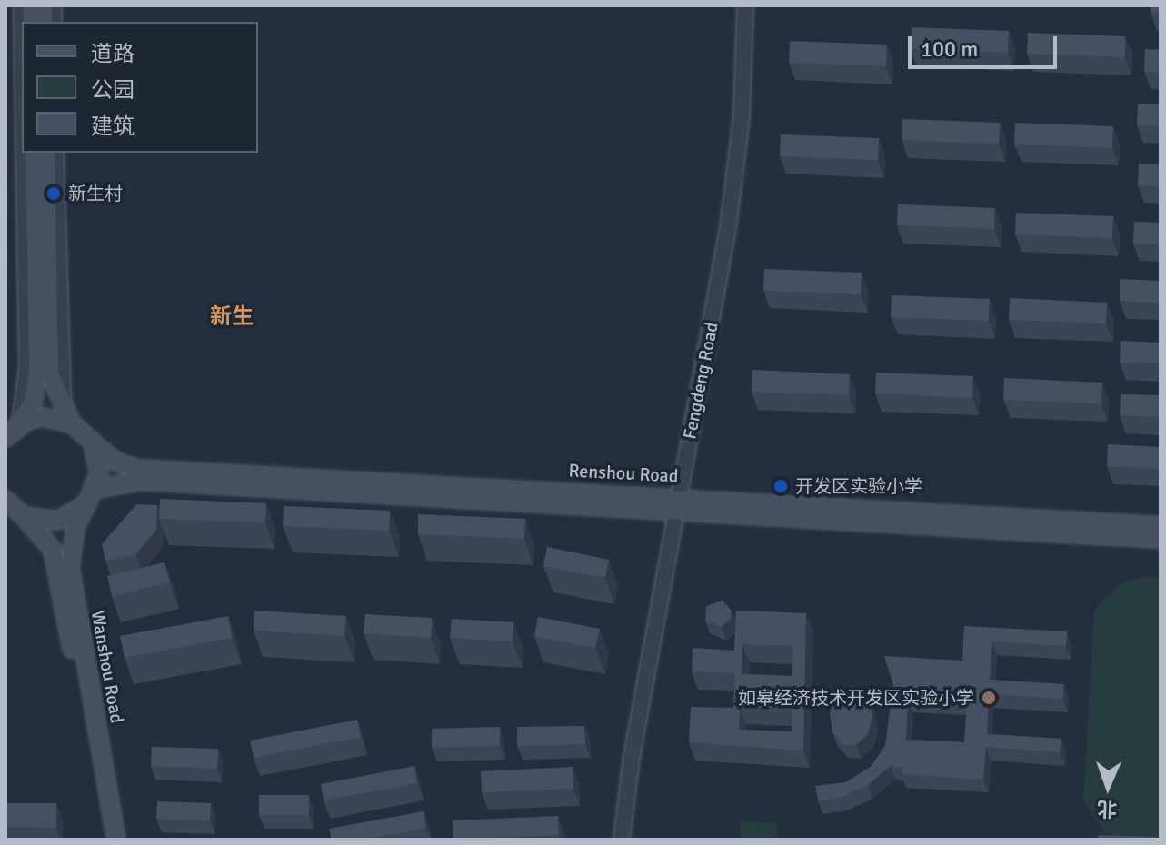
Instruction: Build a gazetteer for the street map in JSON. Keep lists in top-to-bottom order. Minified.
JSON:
{"streets":{"main road":["Renshou Road","Wanshou Road"],"street":["Fengdeng Road"]},"crossings":[["Fengdeng Road","Renshou Road"],["Renshou Road","Wanshou Road"]],"districts":["新生"],"places":["新生村","开发区实验小学","如皋经济技术开发区实验小学"],"legend":["道路","公园","建筑"],"scale_bar":"100 m","north":"bottom"}
